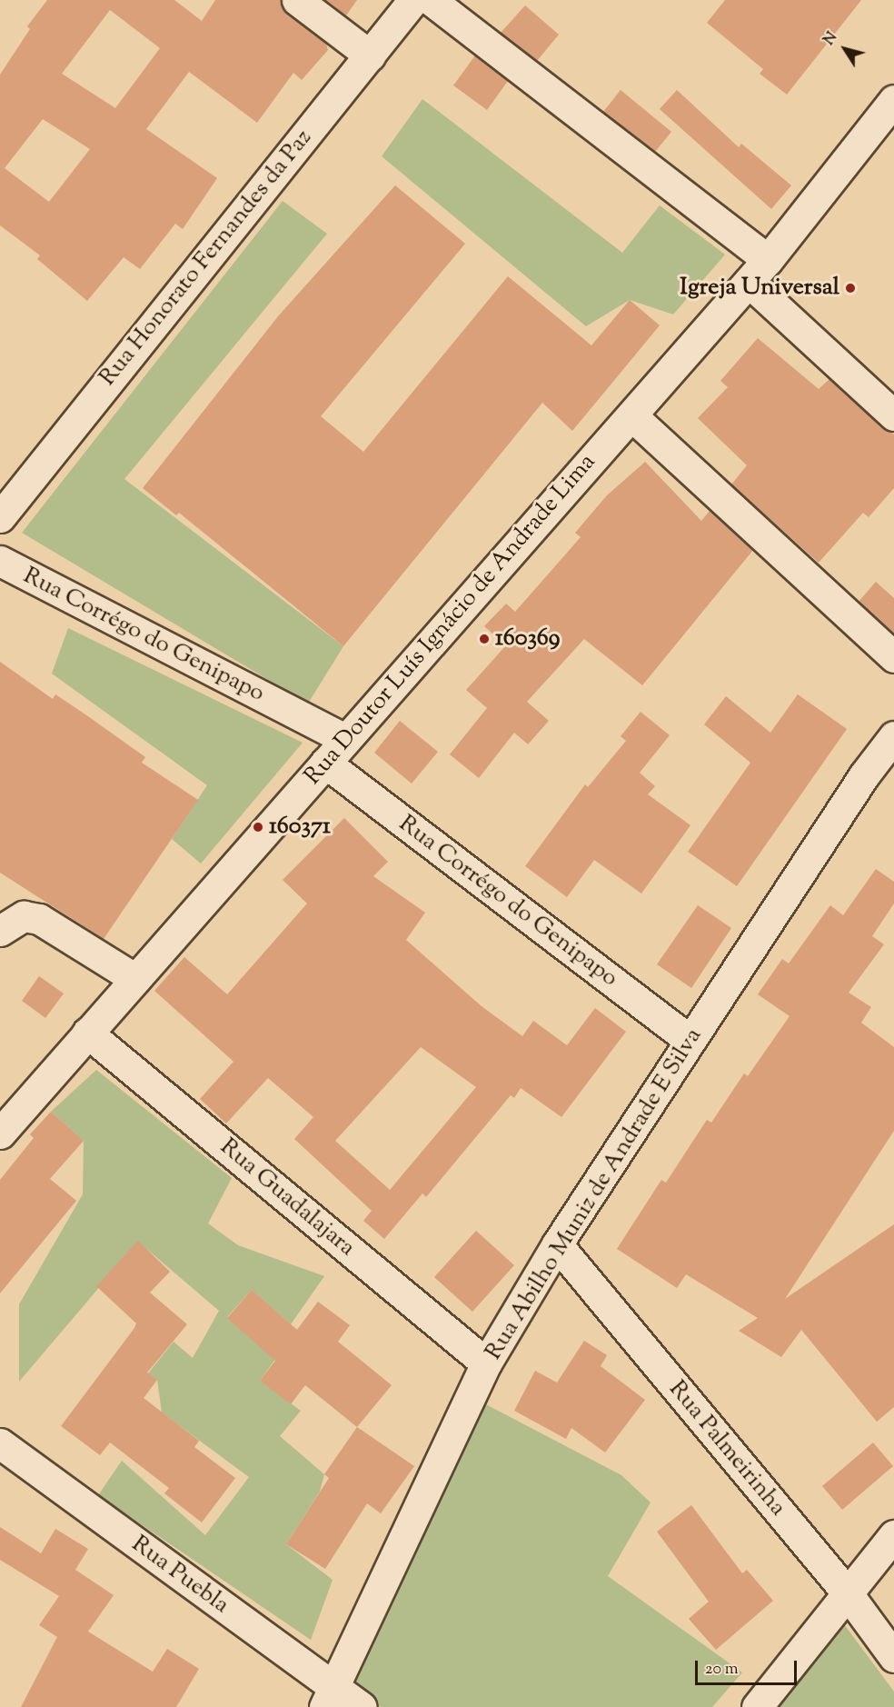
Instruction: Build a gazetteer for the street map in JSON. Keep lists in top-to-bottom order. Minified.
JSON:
{"streets":{"street":["Rua Honorato Fernandes da Paz","Rua Doutor Luís Ignácio de Andrade Lima","Rua Corrégo do Genipapo","Rua Abilho Muniz de Andrade E Silva","Rua Guadalajara","Rua Palmeirinha","Rua Puebla"]},"crossings":[["Rua Doutor Luís Ignácio de Andrade Lima","Rua Corrégo do Genipapo"],["Rua Doutor Luís Ignácio de Andrade Lima","Rua Guadalajara"],["Rua Corrégo do Genipapo","Rua Abilho Muniz de Andrade E Silva"],["Rua Abilho Muniz de Andrade E Silva","Rua Guadalajara"],["Rua Abilho Muniz de Andrade E Silva","Rua Palmeirinha"],["Rua Abilho Muniz de Andrade E Silva","Rua Puebla"]],"places":["Igreja Universal","160369","160371"],"scale_bar":"20 m","north":"top left"}
